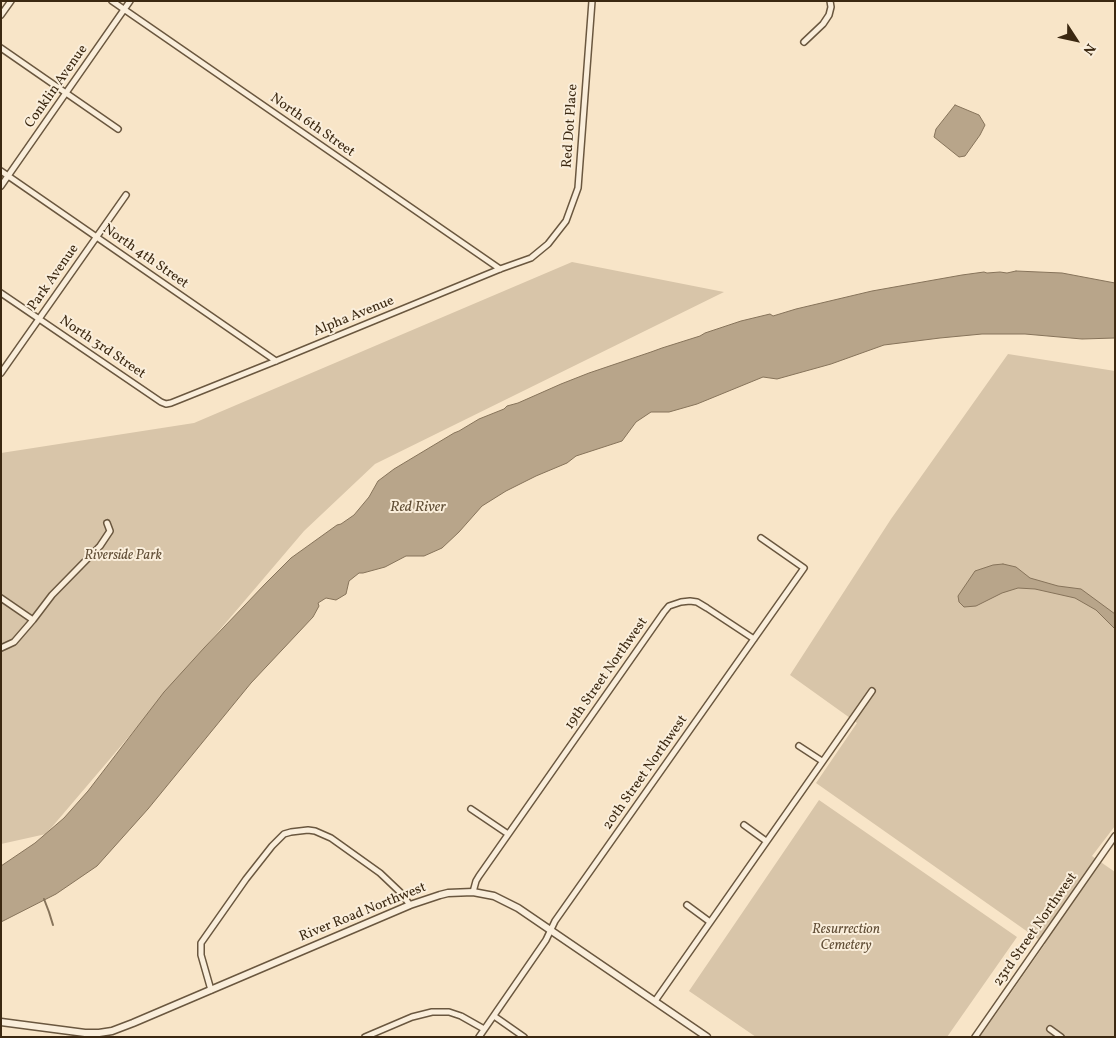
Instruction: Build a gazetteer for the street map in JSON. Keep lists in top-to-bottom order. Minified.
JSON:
{"streets":{"street":["Conklin Avenue","North 6th Street","Red Dot Place","North 4th Street","Park Avenue","Alpha Avenue","North 3rd Street","19th Street Northwest","20th Street Northwest","River Road Northwest","23rd Street Northwest"]},"crossings":[["Conklin Avenue","North 6th Street"],["Conklin Avenue","North 4th Street"],["North 6th Street","Alpha Avenue"],["Red Dot Place","Alpha Avenue"],["North 4th Street","Park Avenue"],["North 4th Street","Alpha Avenue"],["Park Avenue","North 3rd Street"],["Alpha Avenue","North 3rd Street"],["19th Street Northwest","20th Street Northwest"],["19th Street Northwest","River Road Northwest"],["20th Street Northwest","River Road Northwest"]],"water":["Red River"],"parks":["Riverside Park","Resurrection Cemetery"],"north":"bottom right"}
